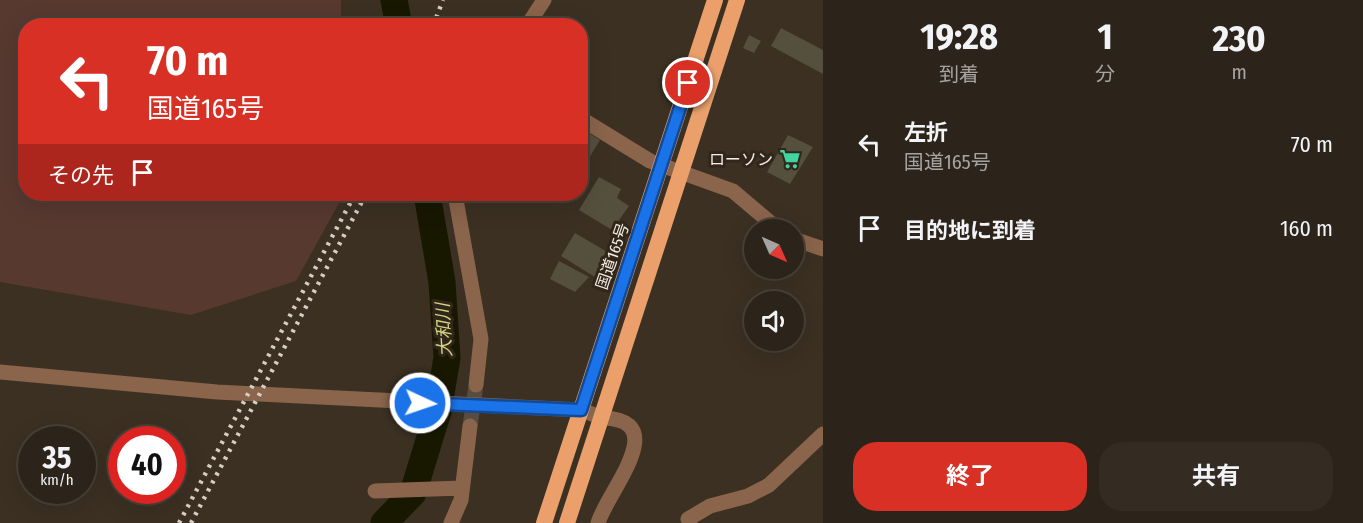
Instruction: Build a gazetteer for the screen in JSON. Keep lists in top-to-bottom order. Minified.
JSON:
{"streets":{"highway":["国道165号"]},"water":["大和川"],"places":{"supermarket":["ローソン"]},"north":"bottom right","page":{"eta":["19:28","到着","1","分","230","m"],"turn":["70 m","国道165号"],"list":[{"name":"左折","note":"国道165号","value":"70 m"},{"name":"目的地に到着","value":"160 m"}],"then":"その先","speed":"35 km/h","limit":"40","buttons":["終了","共有"]}}
